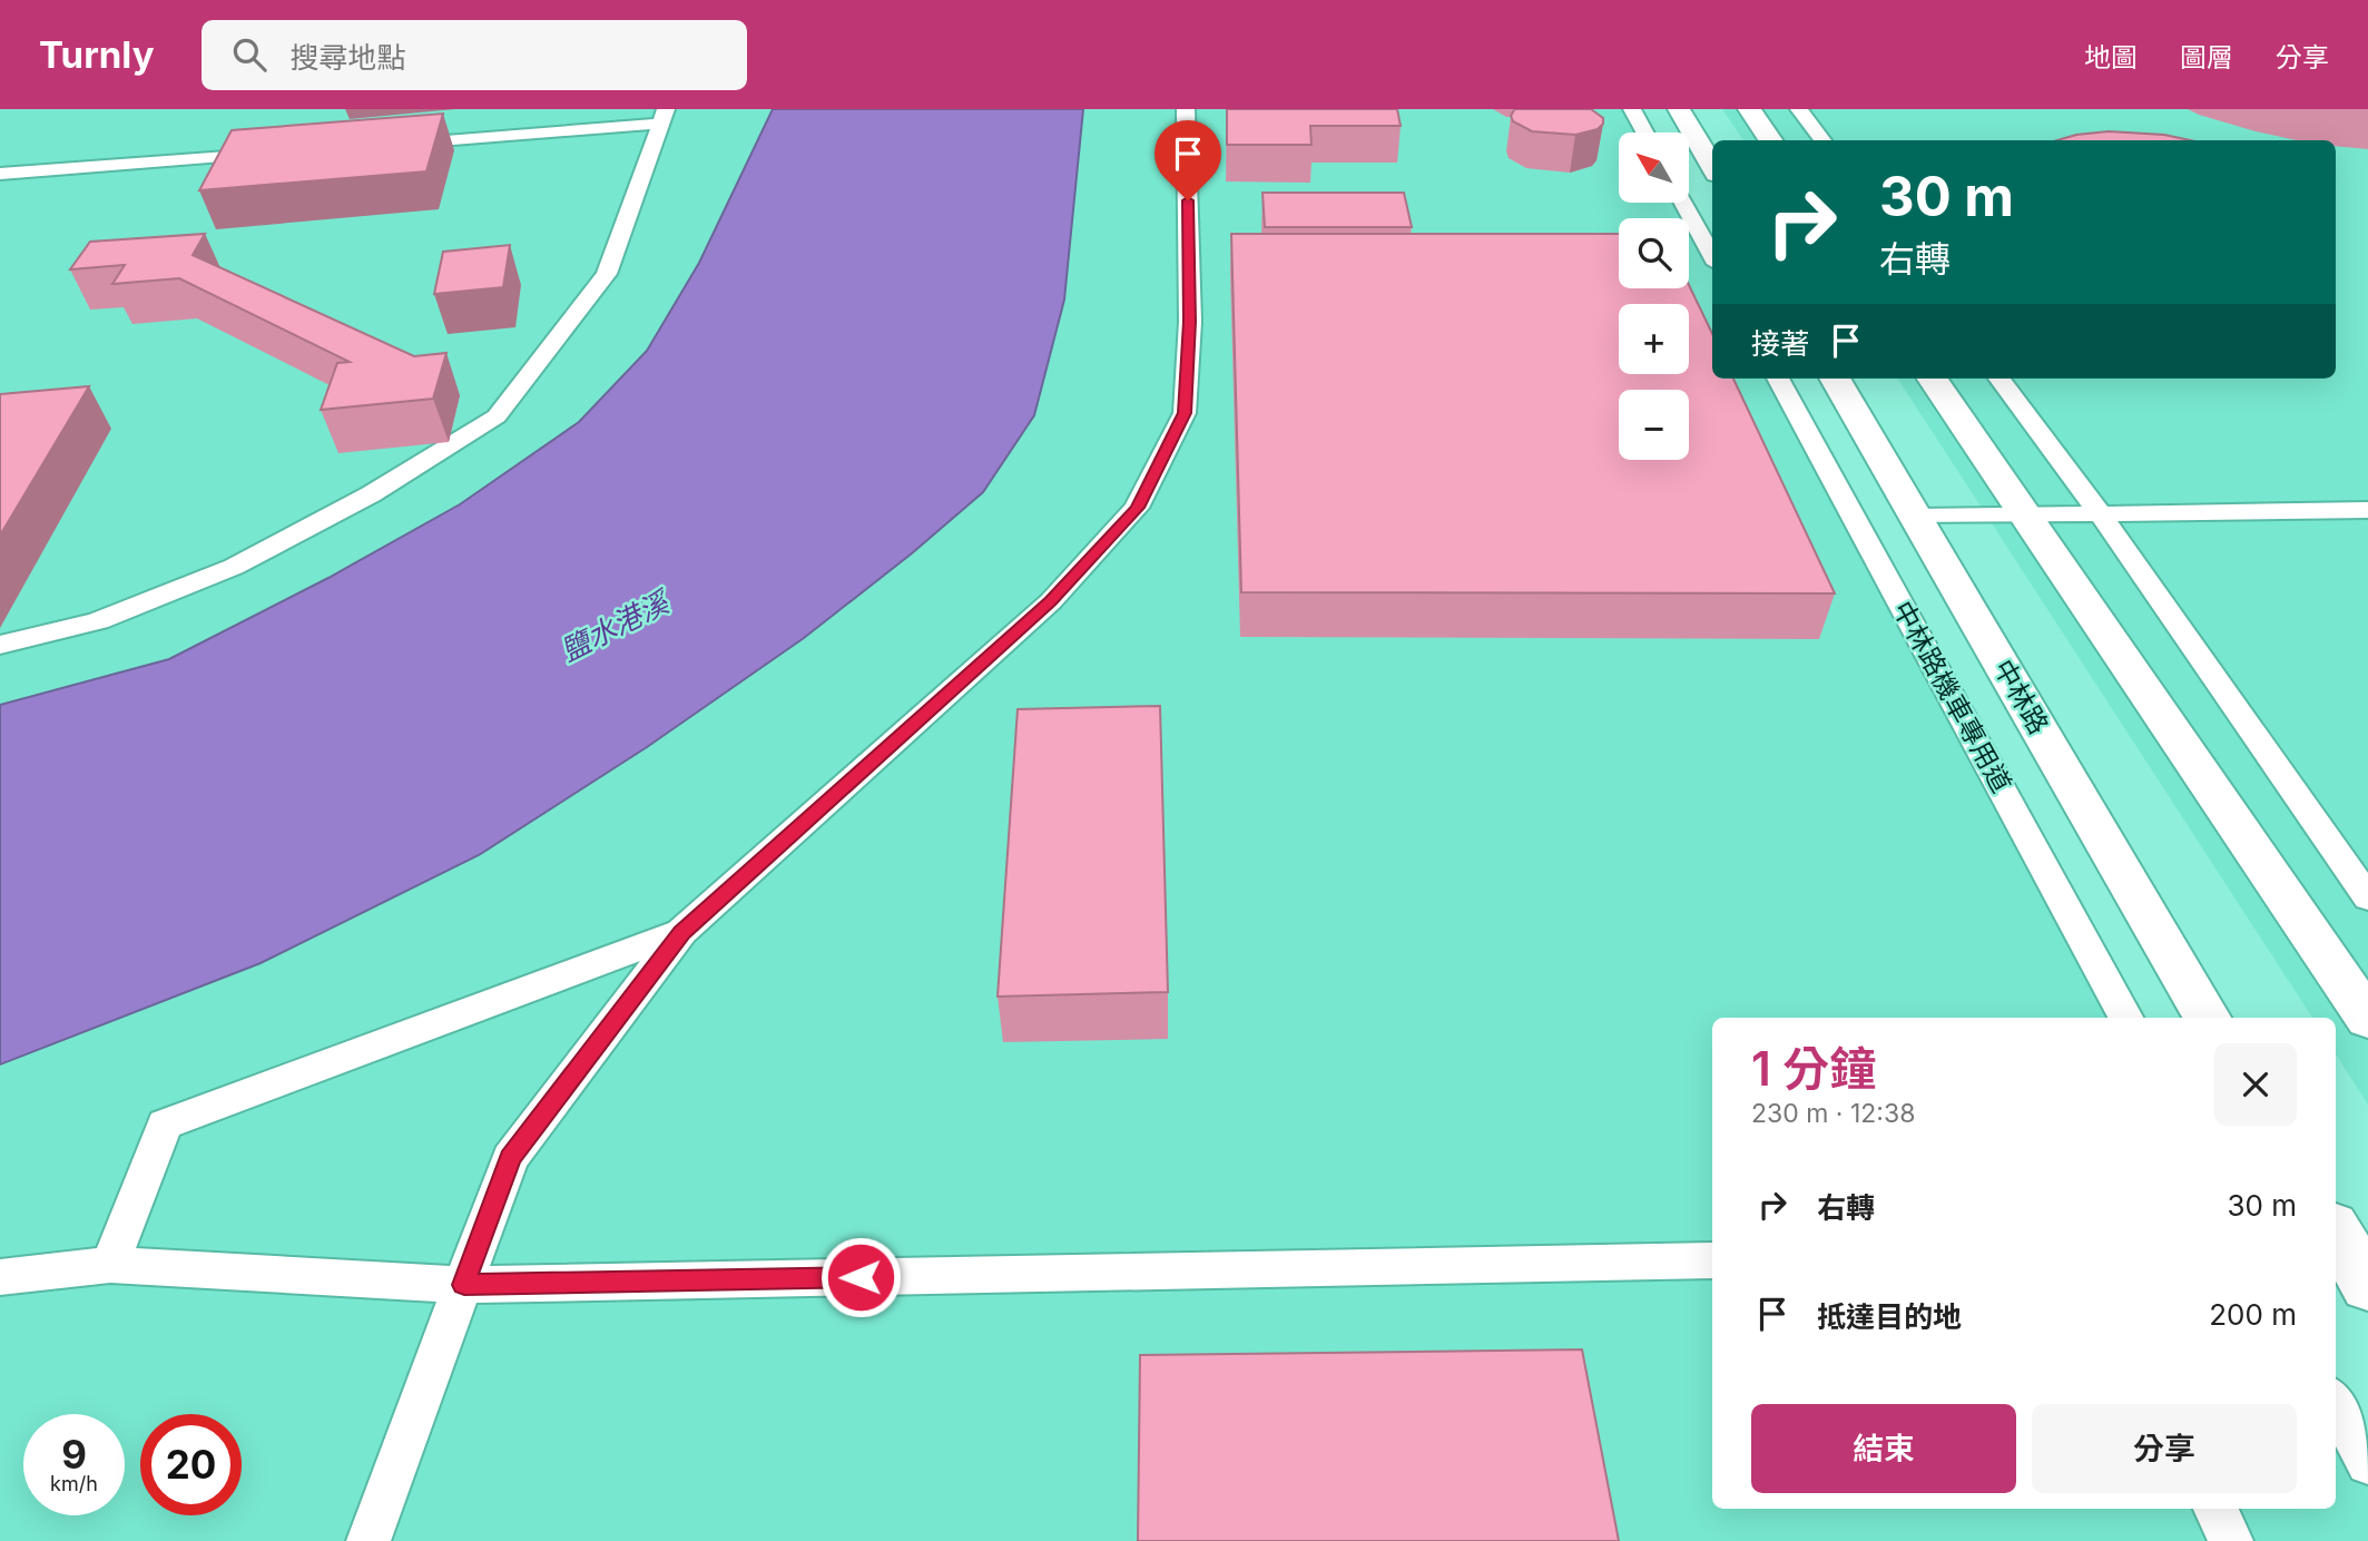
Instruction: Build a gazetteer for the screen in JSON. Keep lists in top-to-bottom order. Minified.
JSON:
{"streets":{"street":["中林路"],"lane":["中林路機車專用道"]},"water":["鹽水港溪"],"north":"top left","page":{"header":"Turnly","search":"搜尋地點","nav":["地圖","圖層","分享"],"map_buttons":["+","−"],"turn":["30 m","右轉"],"then":"接著","heading":["1 分鐘","230 m · 12:38"],"list":[{"name":"右轉","value":"30 m"},{"name":"抵達目的地","value":"200 m"}],"buttons":["結束","分享"],"speed":"9 km/h","limit":"20"}}
